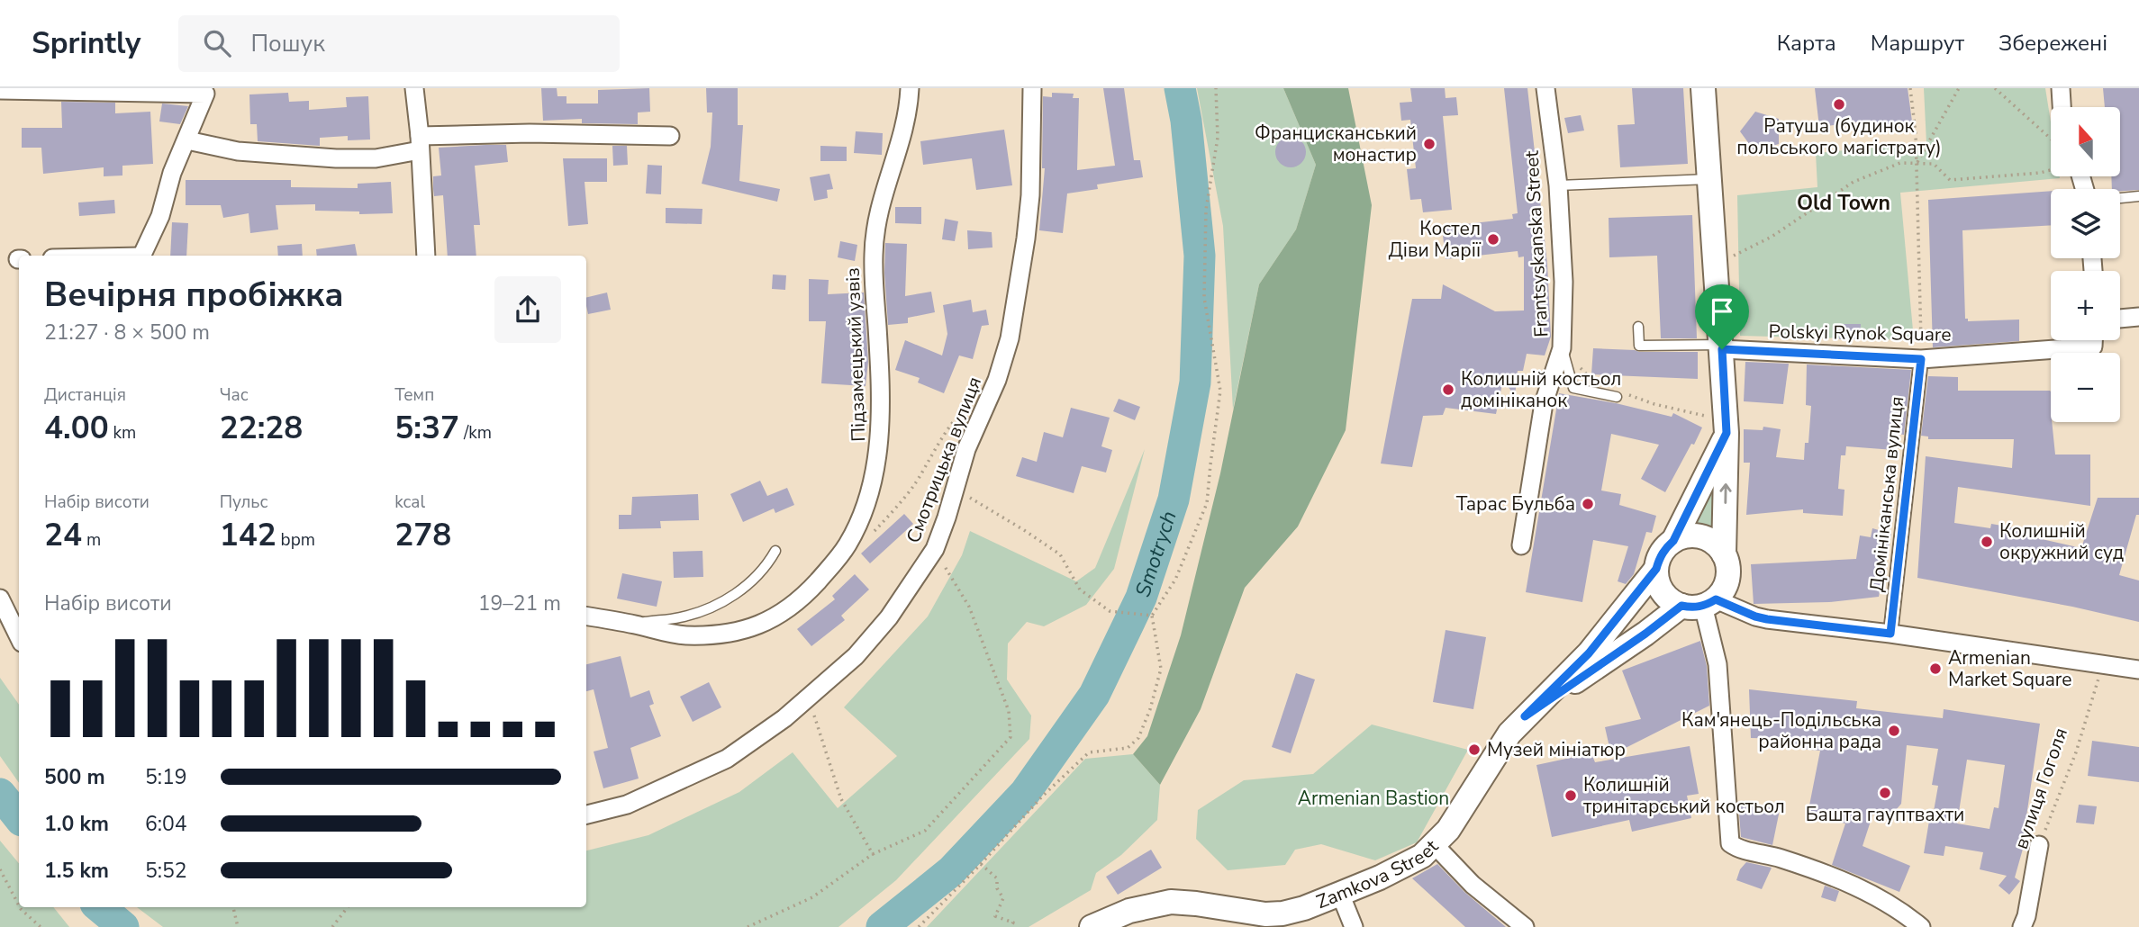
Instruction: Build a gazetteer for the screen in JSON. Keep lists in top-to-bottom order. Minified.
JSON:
{"streets":{"main road":["Zamkova Street"],"street":["Frantsyskanska Street","Polskyi Rynok Square","Підзамецький узвіз","Смотрицька вулиця","Домініканська вулиця","вулиця Гоголя"]},"crossings":[["Polskyi Rynok Square","Домініканська вулиця"]],"districts":["Old Town"],"water":["Smotrych"],"parks":["Armenian Bastion"],"places":["Ратуша (будинок польського магістрату)","Францисканський монастир","Костел Діви Марії","Колишній костьол домініканок","Тарас Бульба","Колишній окружний суд","Armenian Market Square","Кам'янець-Подільська районна рада","Музей мініатюр","Башта гауптвахти","Колишній тринітарський костьол"],"north":"top","page":{"header":"Sprintly","search":"Пошук","nav":["Карта","Маршрут","Збережені"],"map_buttons":["+","−"],"heading":["Вечірня пробіжка","21:27 · 8 × 500 m"],"stats":[["Дистанція","4.00 km"],["Час","22:28"],["Темп","5:37 /km"],["Набір висоти","24 m"],["Пульс","142 bpm"],["kcal","278"]],"chart":["Набір висоти","19–21 m"],"list":[{"name":"500 m","note":"5:19"},{"name":"1.0 km","note":"6:04"},{"name":"1.5 km","note":"5:52"}]}}
